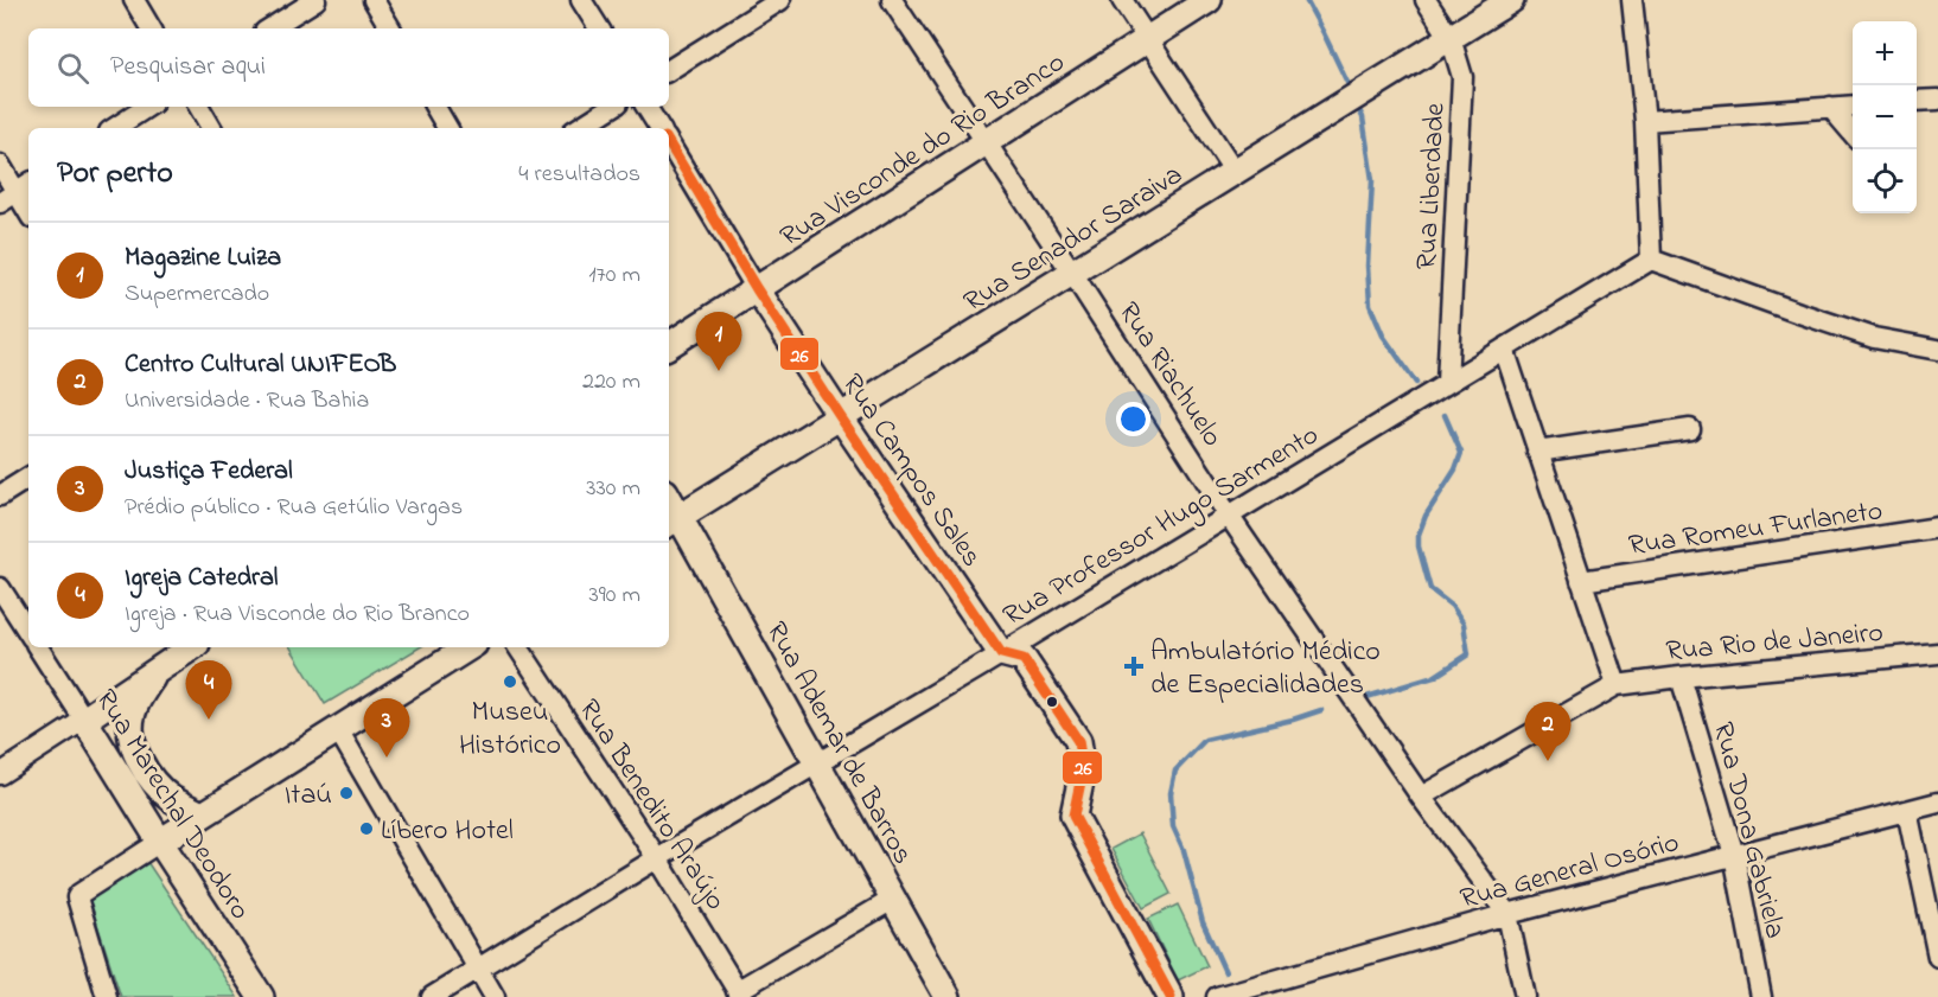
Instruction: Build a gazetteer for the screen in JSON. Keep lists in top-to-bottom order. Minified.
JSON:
{"streets":{"main road":["Rua Visconde do Rio Branco","Rua Senador Saraiva","Rua Campos Sales","Rua Ademar de Barros","Rua Marechal Deodoro"],"street":["Rua Liberdade","Rua Riachuelo","Rua Professor Hugo Sarmento","Rua Romeu Furlaneto","Rua Rio de Janeiro","Rua Benedito Araújo","Rua Dona Gabriela","Rua General Osório"]},"crossings":[["Rua Visconde do Rio Branco","Rua Riachuelo"],["Rua Visconde do Rio Branco","Rua Campos Sales"],["Rua Liberdade","Rua Senador Saraiva"],["Rua Liberdade","Rua Professor Hugo Sarmento"],["Rua Senador Saraiva","Rua Riachuelo"],["Rua Senador Saraiva","Rua Campos Sales"],["Rua Senador Saraiva","Rua Ademar de Barros"],["Rua Riachuelo","Rua Professor Hugo Sarmento"],["Rua Riachuelo","Rua General Osório"],["Rua Campos Sales","Rua Professor Hugo Sarmento"],["Rua Professor Hugo Sarmento","Rua Ademar de Barros"],["Rua Professor Hugo Sarmento","Rua Benedito Araújo"],["Rua Rio de Janeiro","Rua Dona Gabriela"],["Rua Dona Gabriela","Rua General Osório"]],"places":{"health":["Ambulatório Médico de Especialidades"],"other":["Museu Histórico","Itaú","Líbero Hotel"]},"lines":["transit line 26"],"page":{"map_buttons":["+","−"],"search":"Pesquisar aqui","heading":["Por perto","4 resultados"],"list":[{"mark":"1","name":"Magazine Luiza","note":"Supermercado","value":"170 m"},{"mark":"2","name":"Centro Cultural UNIFEOB","note":"Universidade · Rua Bahia","value":"220 m"},{"mark":"3","name":"Justiça Federal","note":"Prédio público · Rua Getúlio Vargas","value":"330 m"},{"mark":"4","name":"Igreja Catedral","note":"Igreja · Rua Visconde do Rio Branco","value":"390 m"}],"pins":["1","4","3","2"]}}
